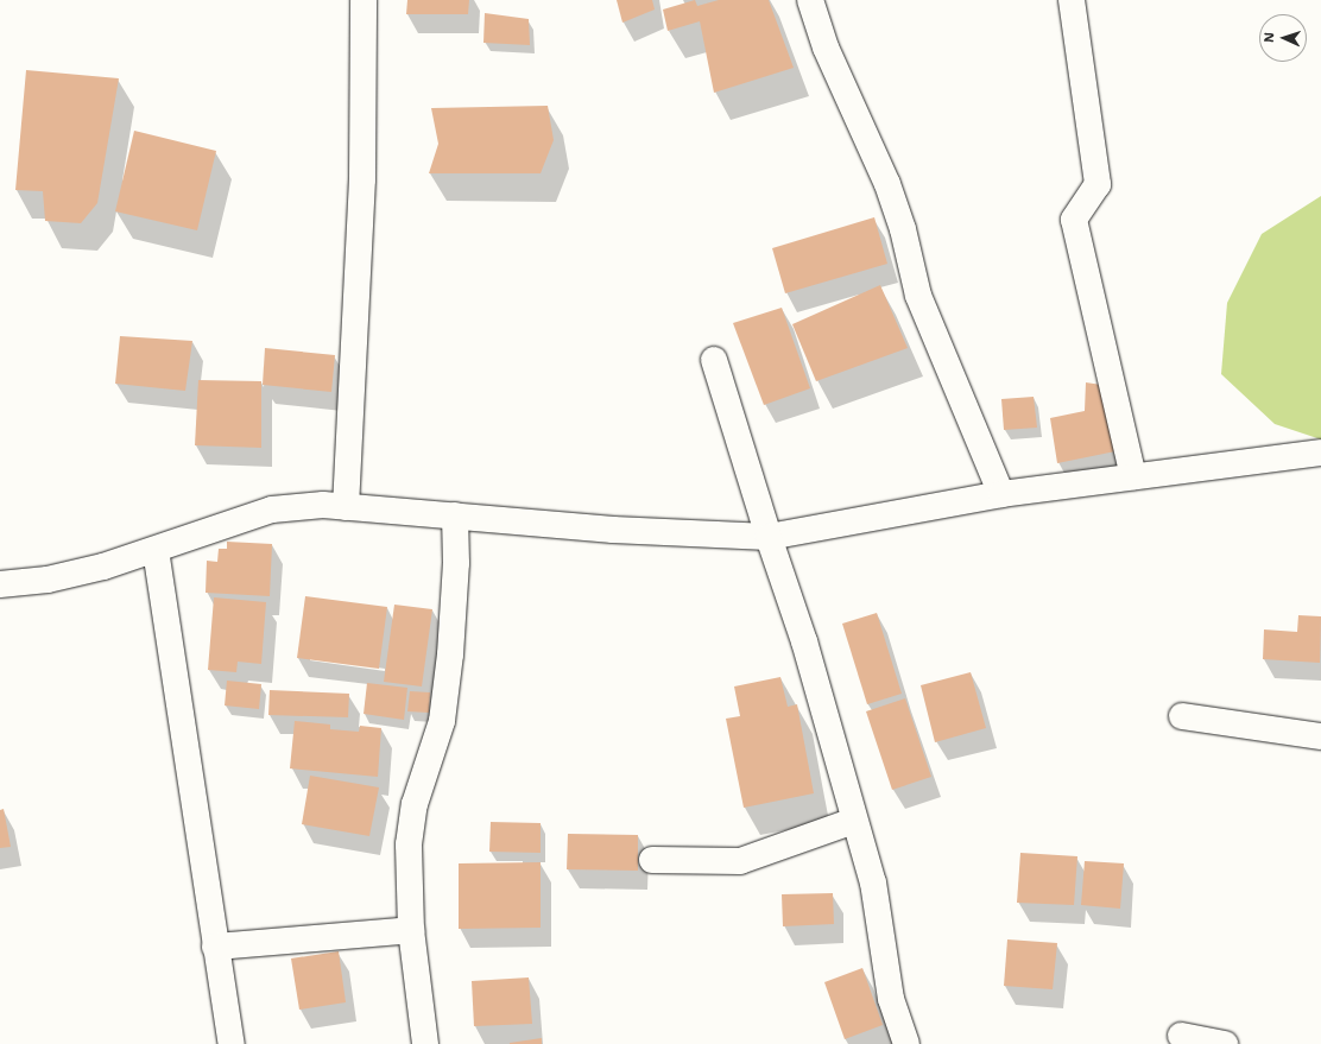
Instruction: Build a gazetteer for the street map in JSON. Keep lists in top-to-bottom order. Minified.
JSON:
{"north":"left"}
